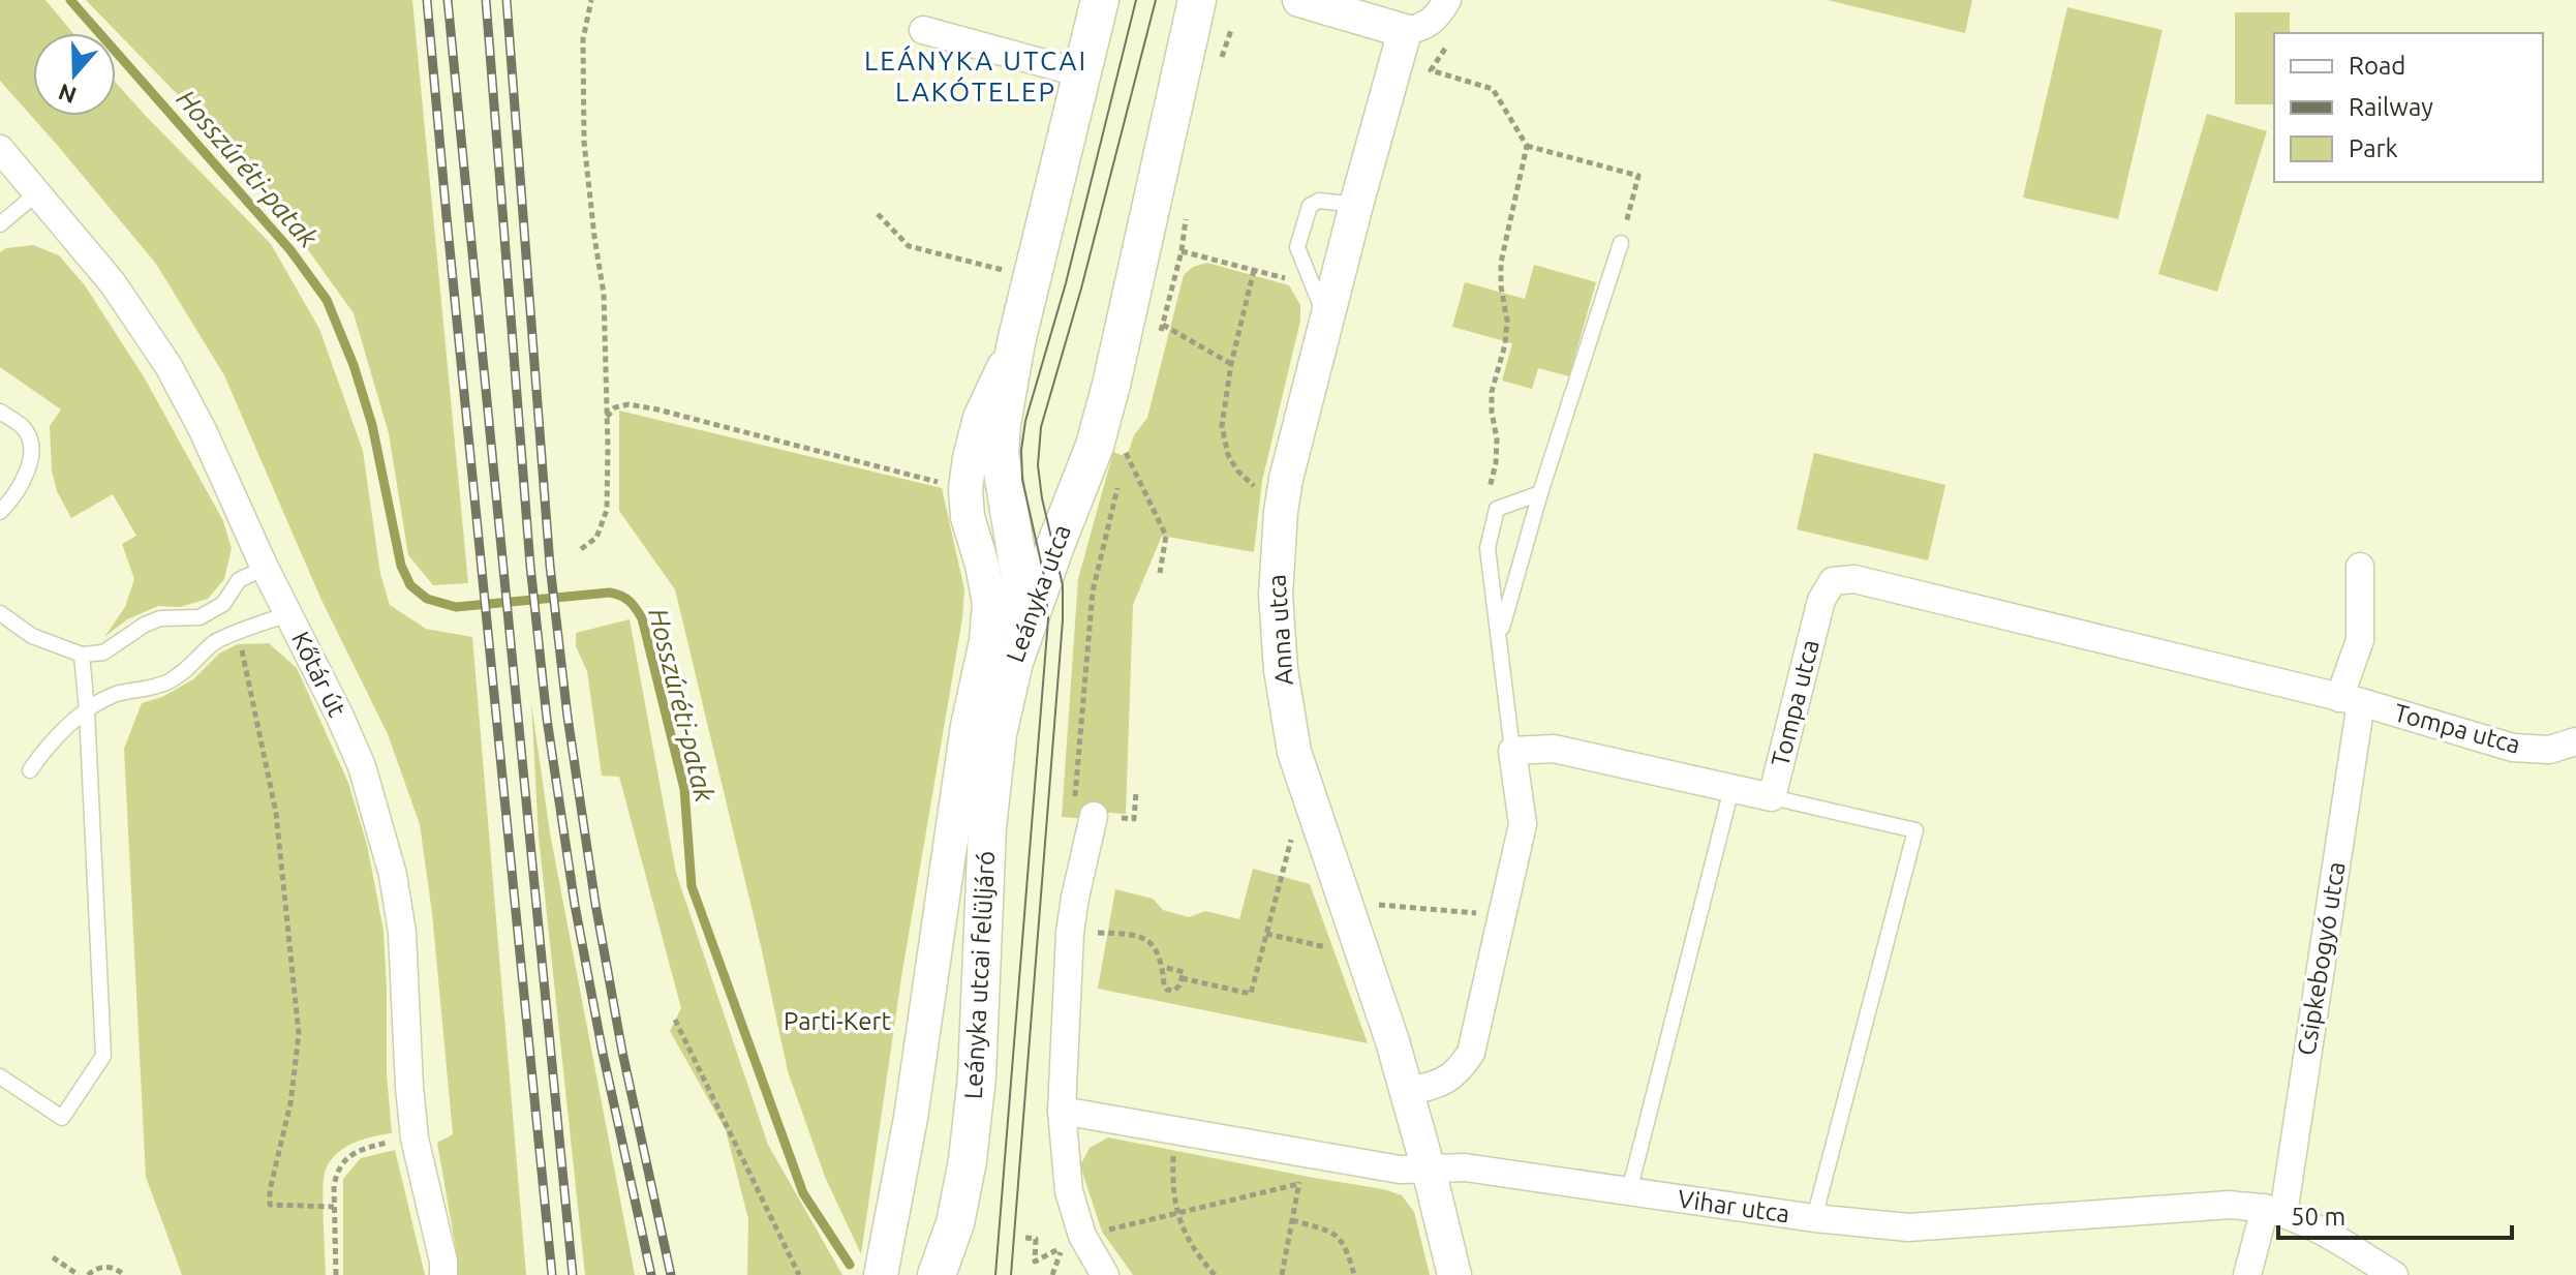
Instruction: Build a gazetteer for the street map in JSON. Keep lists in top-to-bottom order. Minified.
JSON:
{"streets":{"main road":["Leányka utca","Leányka utcai felüljáró"],"street":["Anna utca","Kőtár út","Tompa utca","Csipkebogyó utca","Vihar utca"]},"crossings":[["Leányka utca","Leányka utcai felüljáró"],["Anna utca","Vihar utca"],["Tompa utca","Csipkebogyó utca"],["Csipkebogyó utca","Vihar utca"]],"districts":["LEÁNYKA UTCAI LAKÓTELEP"],"water":["Hosszúréti-patak"],"parks":["Parti-Kert"],"legend":["Road","Railway","Park"],"scale_bar":"50 m","north":"bottom"}
